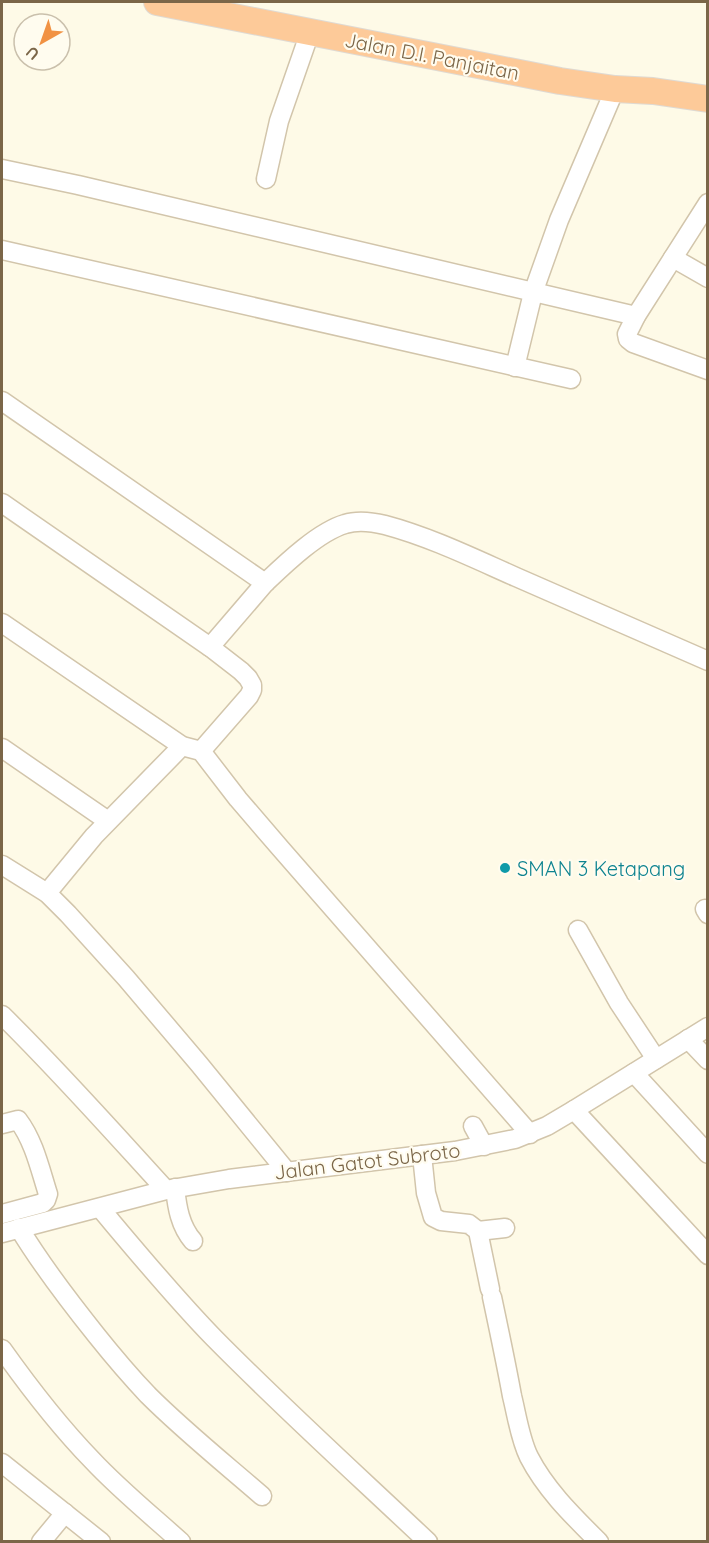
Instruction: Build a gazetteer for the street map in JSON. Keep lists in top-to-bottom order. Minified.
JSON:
{"streets":{"highway":["Jalan D.I. Panjaitan"],"street":["Jalan Gatot Subroto"]},"places":["SMAN 3 Ketapang"],"north":"bottom left"}
